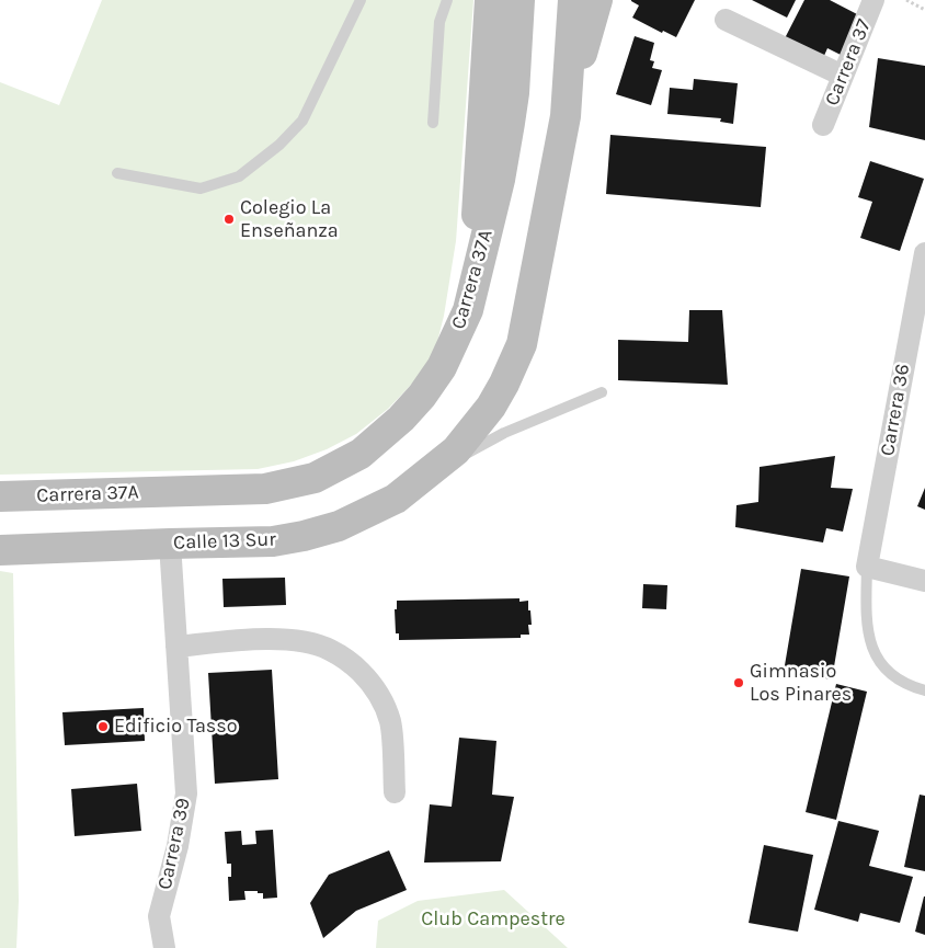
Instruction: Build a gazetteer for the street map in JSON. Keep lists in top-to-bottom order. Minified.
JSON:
{"streets":{"street":["Carrera 37","Carrera 37A","Carrera 36","Calle 13 Sur","Carrera 39"]},"crossings":[["Calle 13 Sur","Carrera 39"]],"parks":["Club Campestre"],"places":["Colegio La Enseñanza","Gimnasio Los Pinares","Edificio Tasso"]}
